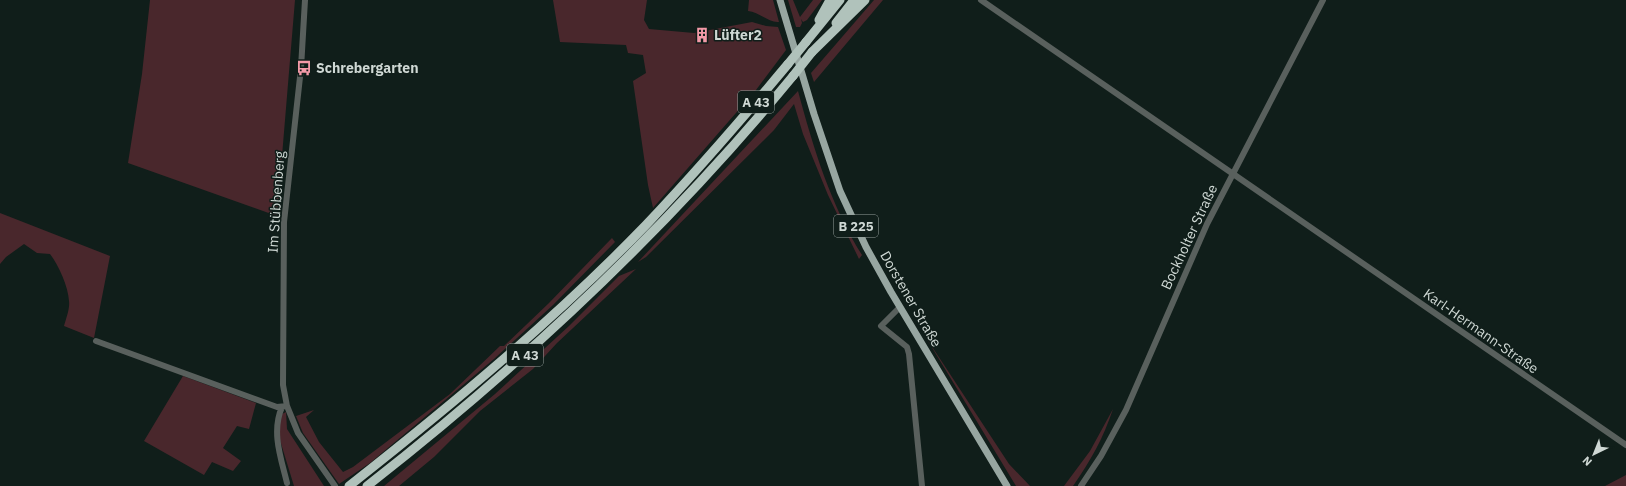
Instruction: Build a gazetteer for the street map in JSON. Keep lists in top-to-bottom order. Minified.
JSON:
{"streets":{"highway":["A 43"],"main road":["B 225","Dorstener Straße"],"street":["Im Stübbenberg","Bockholter Straße","Karl-Hermann-Straße"]},"crossings":[["Bockholter Straße","Karl-Hermann-Straße"]],"places":{"building":["Lüfter2"],"bus stop":["Schrebergarten"]},"north":"bottom left"}
